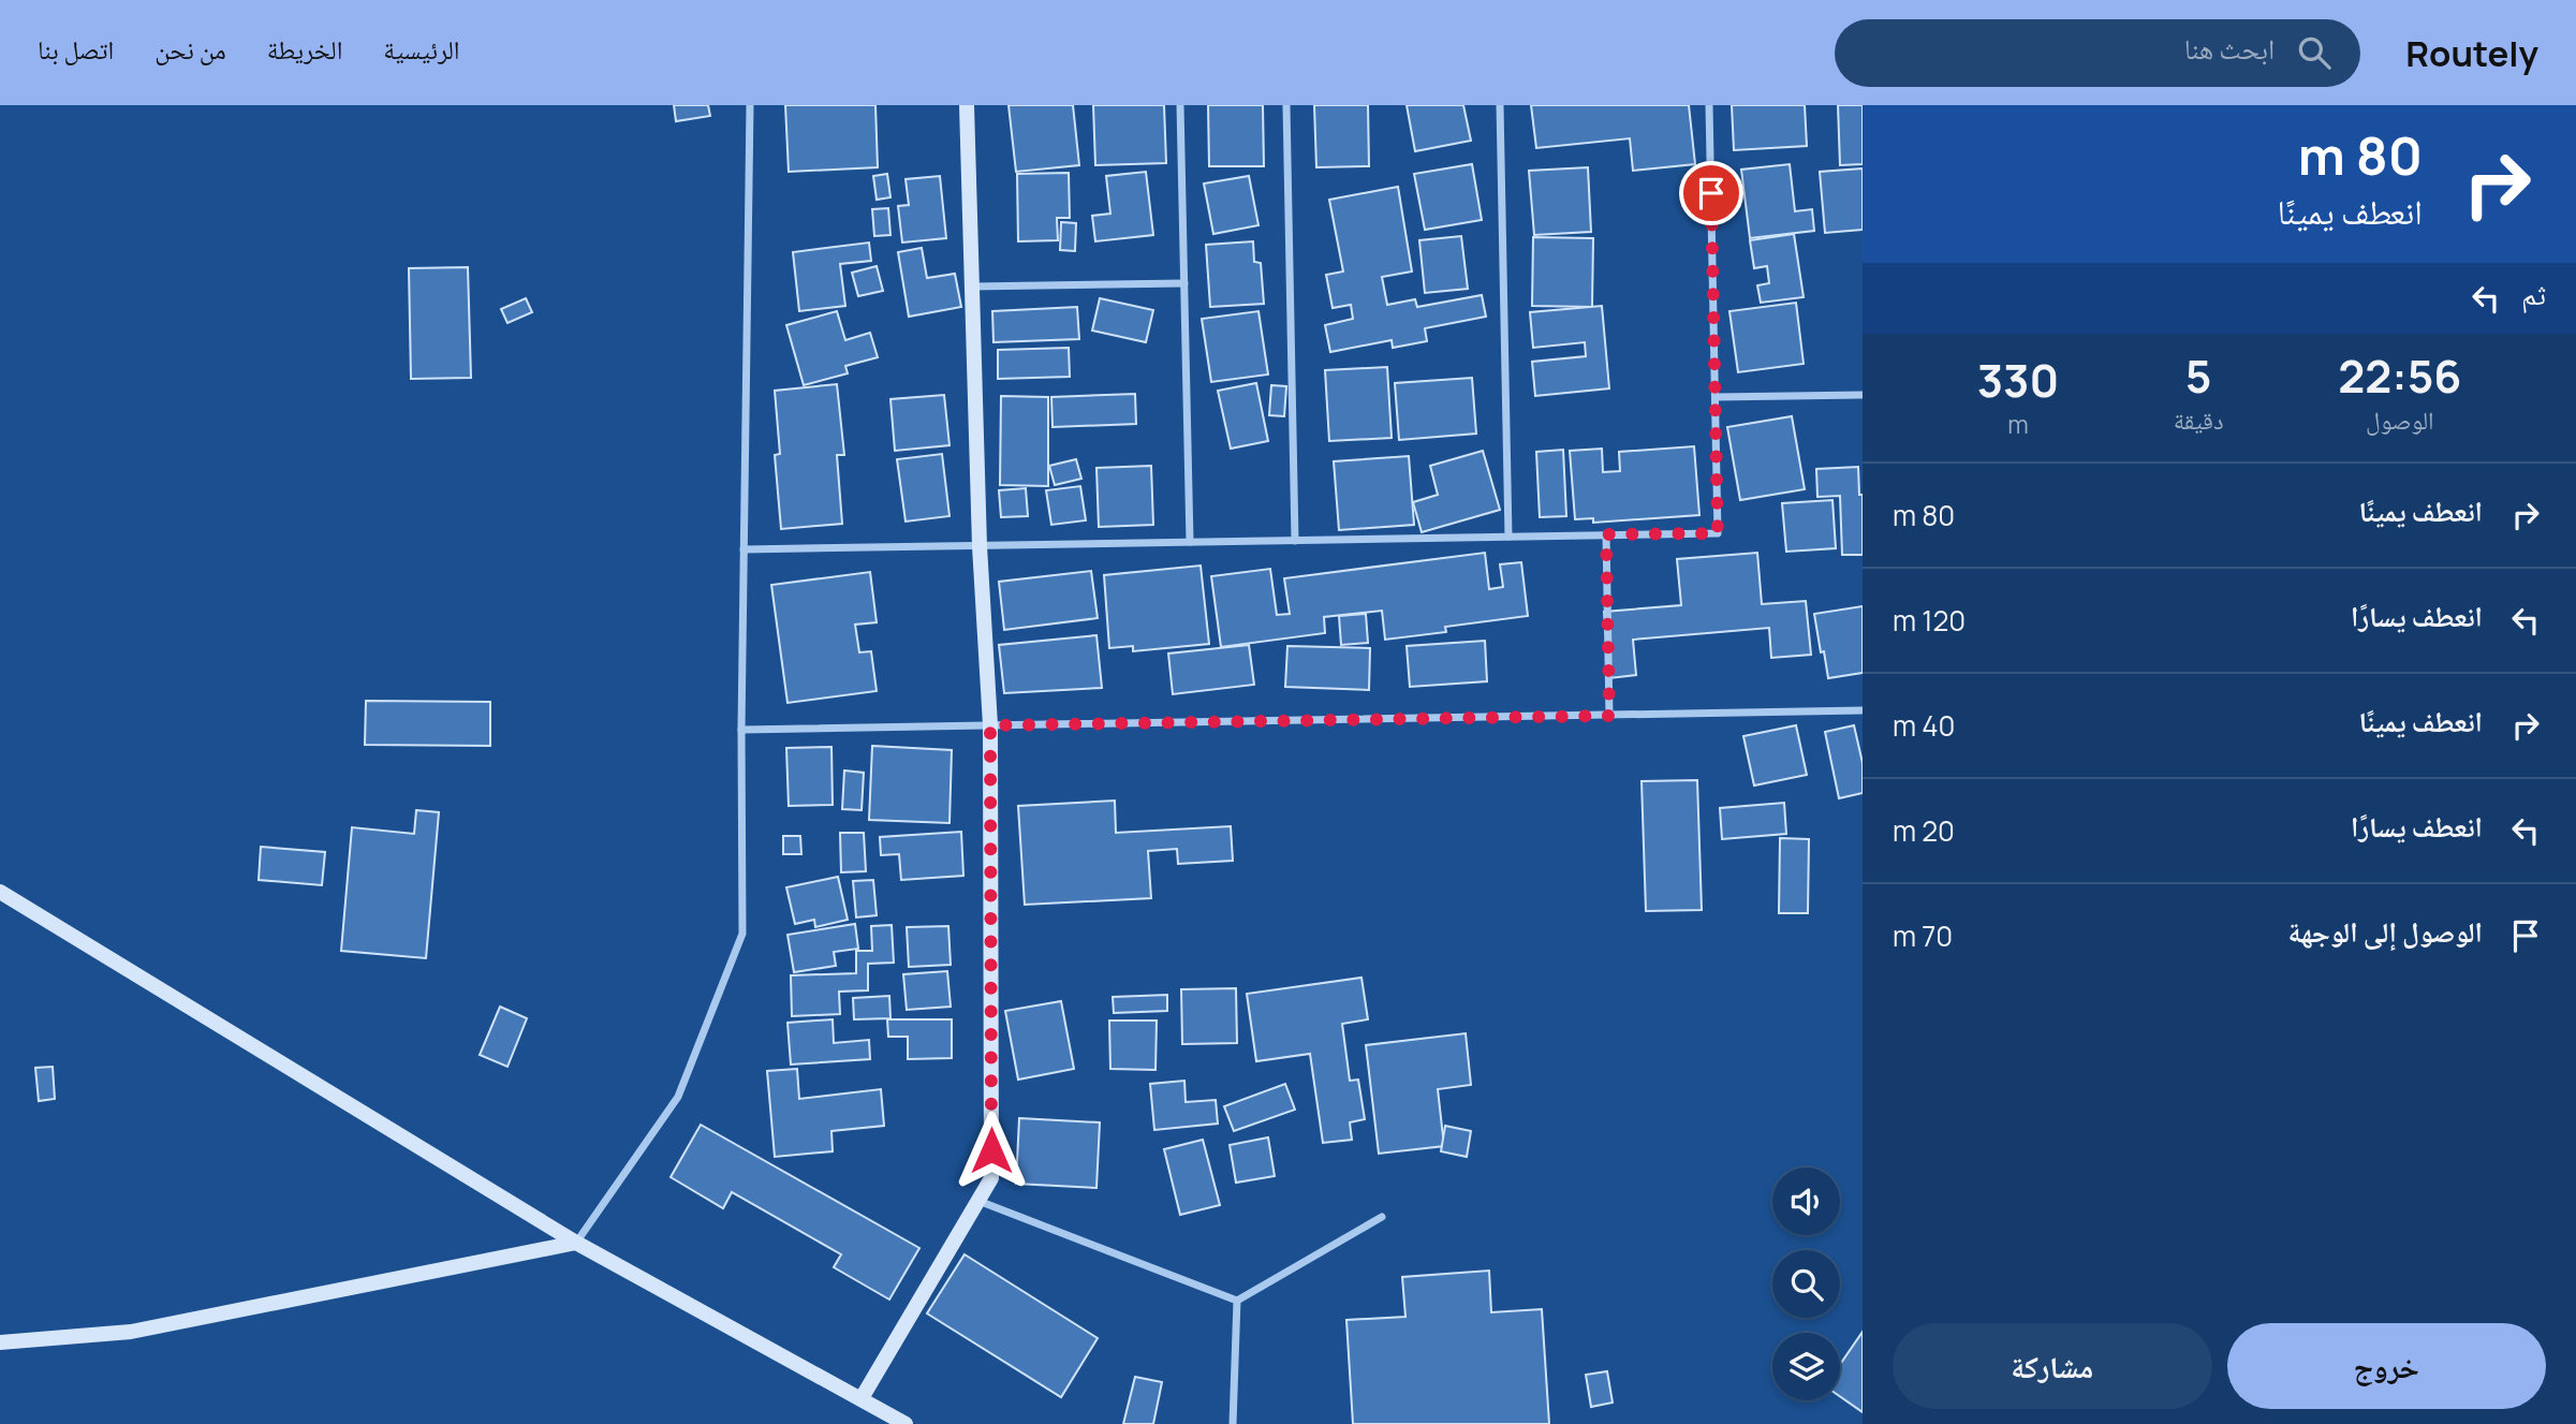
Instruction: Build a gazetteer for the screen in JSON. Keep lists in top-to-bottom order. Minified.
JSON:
{"page":{"header":"Routely","search":"ابحث هنا","nav":["الرئيسية","الخريطة","من نحن","اتصل بنا"],"turn":["80 m","انعطف يمينًا"],"then":"ثم","eta":["22:56","الوصول","5","دقيقة","330","m"],"list":[{"name":"انعطف يمينًا","value":"80 m"},{"name":"انعطف يسارًا","value":"120 m"},{"name":"انعطف يمينًا","value":"40 m"},{"name":"انعطف يسارًا","value":"20 m"},{"name":"الوصول إلى الوجهة","value":"70 m"}],"buttons":["خروج","مشاركة"]}}
